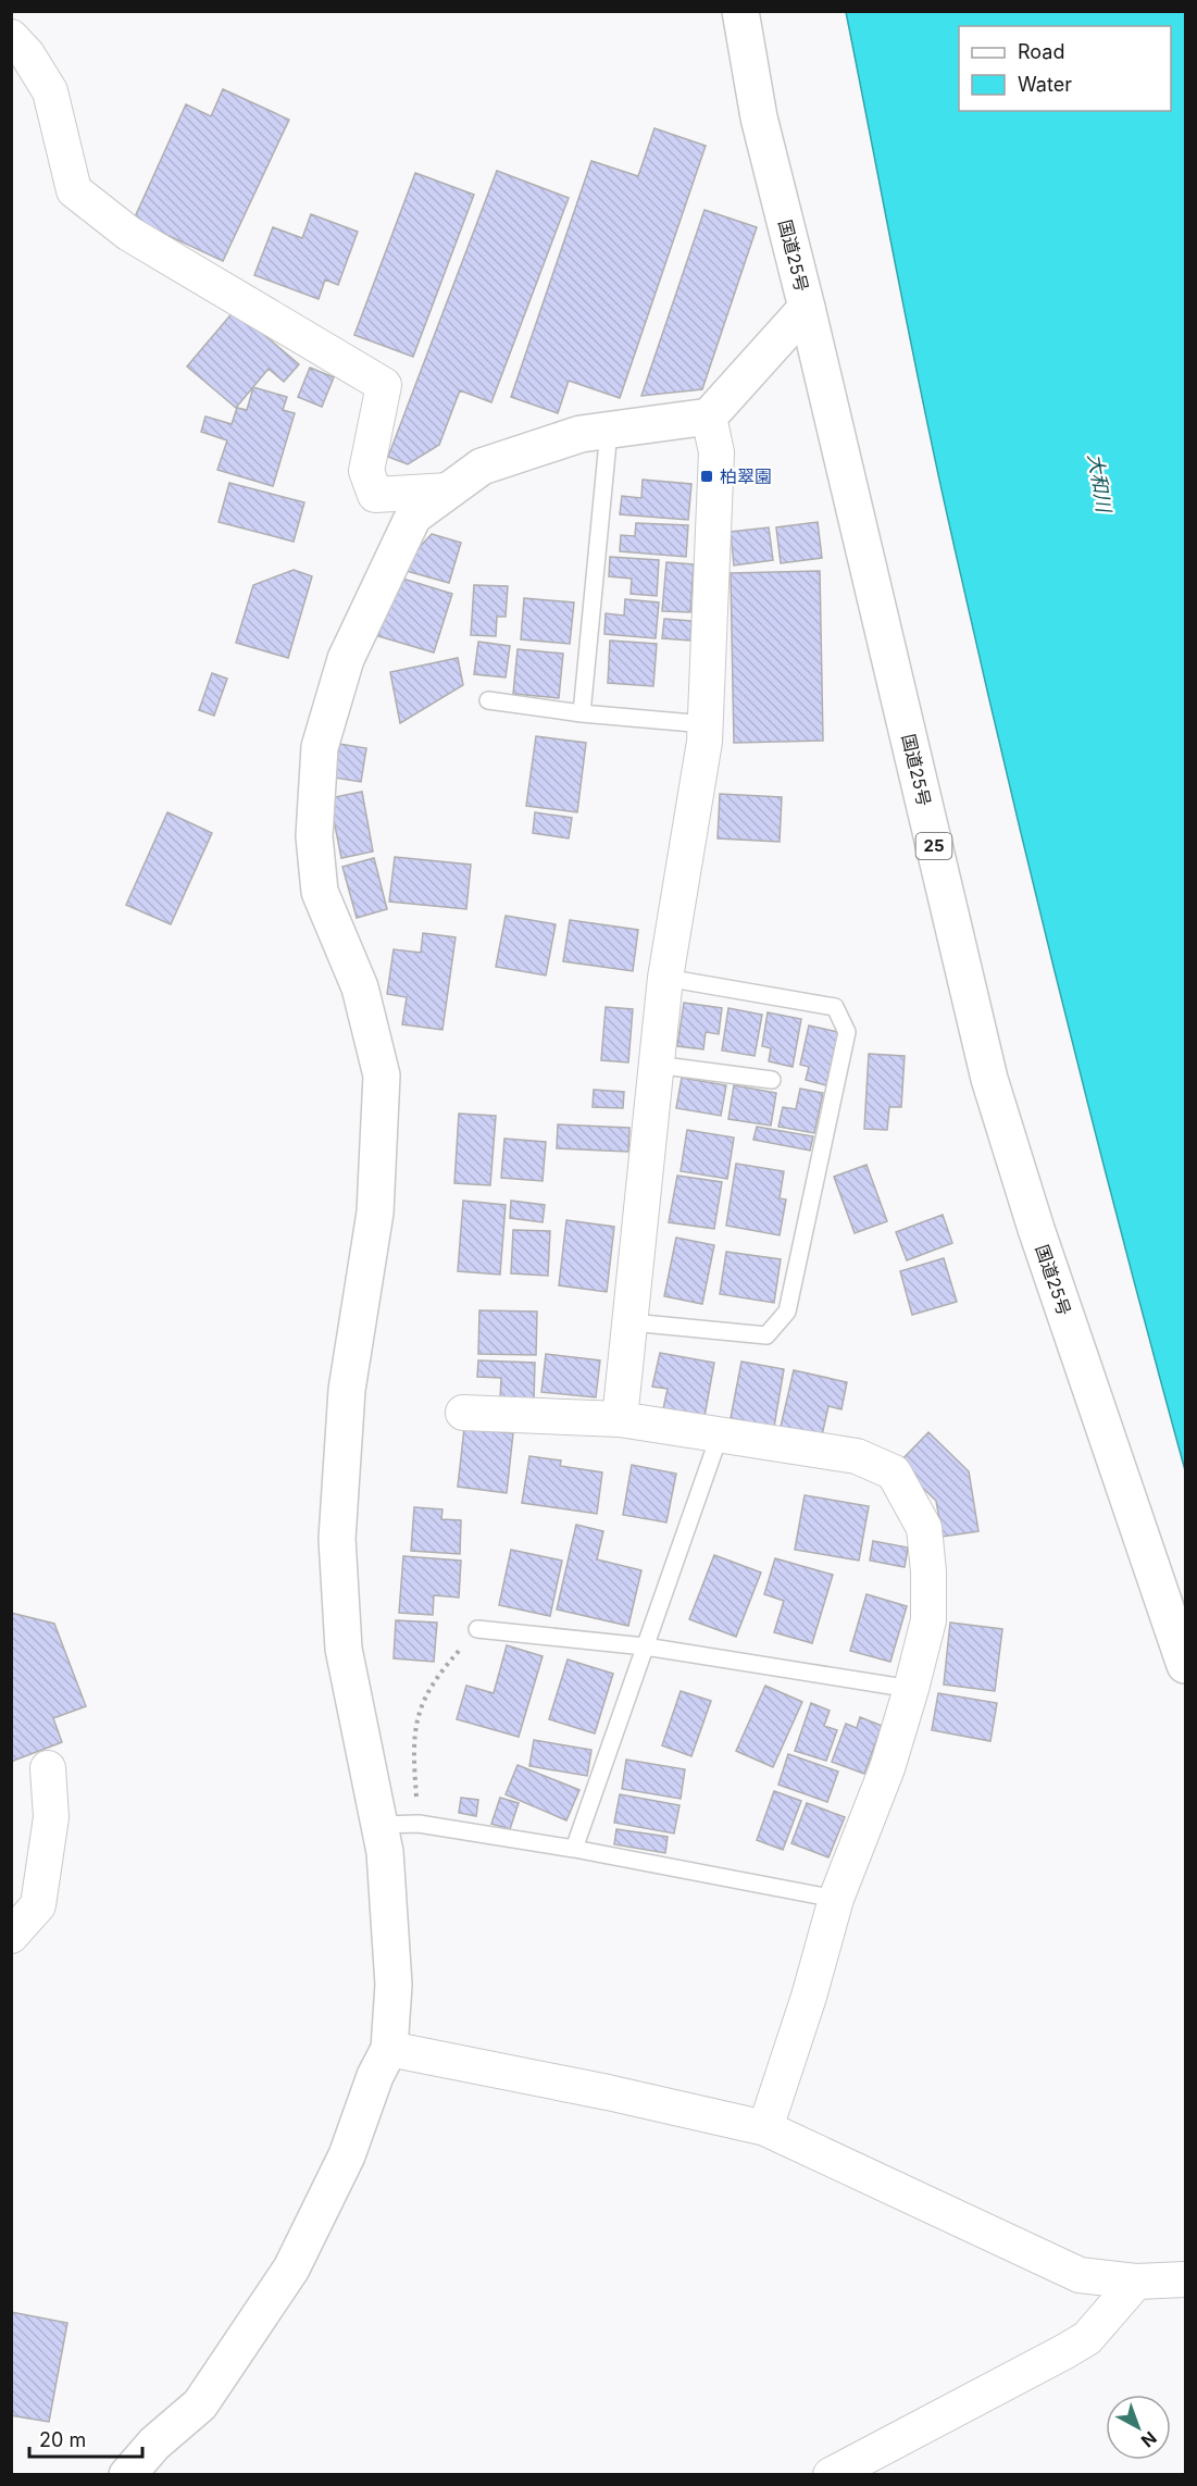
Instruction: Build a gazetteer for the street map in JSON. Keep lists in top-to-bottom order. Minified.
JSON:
{"streets":{"main road":["国道25号","25"]},"water":["大和川"],"places":{"transit":["柏翠園"]},"legend":["Road","Water"],"scale_bar":"20 m","north":"bottom right"}
